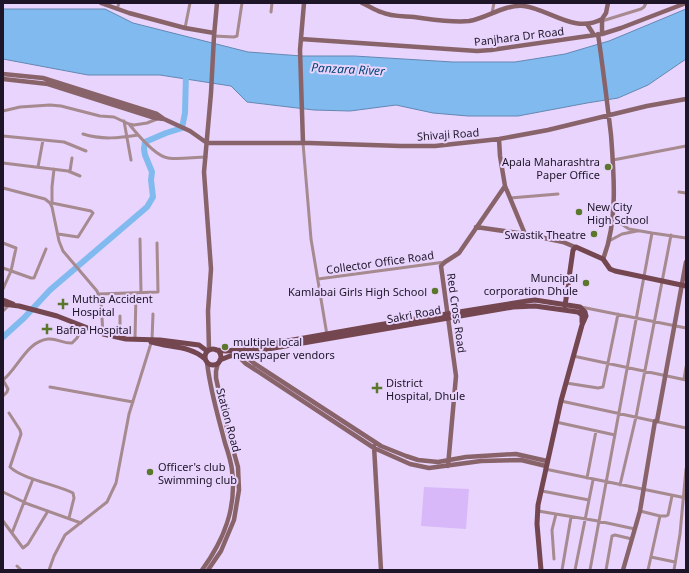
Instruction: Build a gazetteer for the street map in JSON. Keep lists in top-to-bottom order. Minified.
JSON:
{"streets":{"street":["Panjhara Dr Road","Shivaji Road","Collector Office Road","Red Cross Road","Station Road"]},"crossings":[["Collector Office Road","Red Cross Road"]],"water":["Panzara River"],"places":{"other":["Apala Maharashtra Paper Office","New City High School","Swastik Theatre","Muncipal corporation Dhule","Kamlabai Girls High School","multiple local newspaper vendors","Officer's club Swimming club"],"health":["Mutha Accident Hospital","Bafna Hospital","District Hospital, Dhule"]}}
